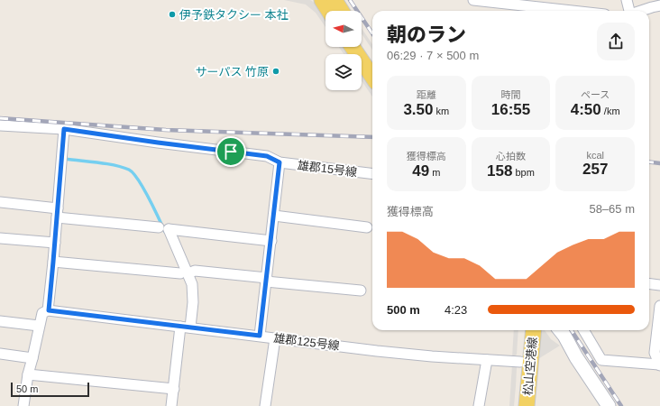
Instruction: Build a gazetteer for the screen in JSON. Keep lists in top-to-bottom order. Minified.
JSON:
{"streets":{"main road":["松山空港線"],"street":["雄郡15号線","雄郡125号線"]},"crossings":[["雄郡125号線","松山空港線"]],"places":["伊予鉄タクシー 本社","サーパス 竹原"],"scale_bar":"50 m","north":"left","page":{"heading":["朝のラン","06:29 · 7 × 500 m"],"stats":[["距離","3.50 km"],["時間","16:55"],["ペース","4:50 /km"],["獲得標高","49 m"],["心拍数","158 bpm"],["kcal","257"]],"chart":["獲得標高","58–65 m"],"list":[{"name":"500 m","note":"4:23"}],"scale":"50 m"}}
